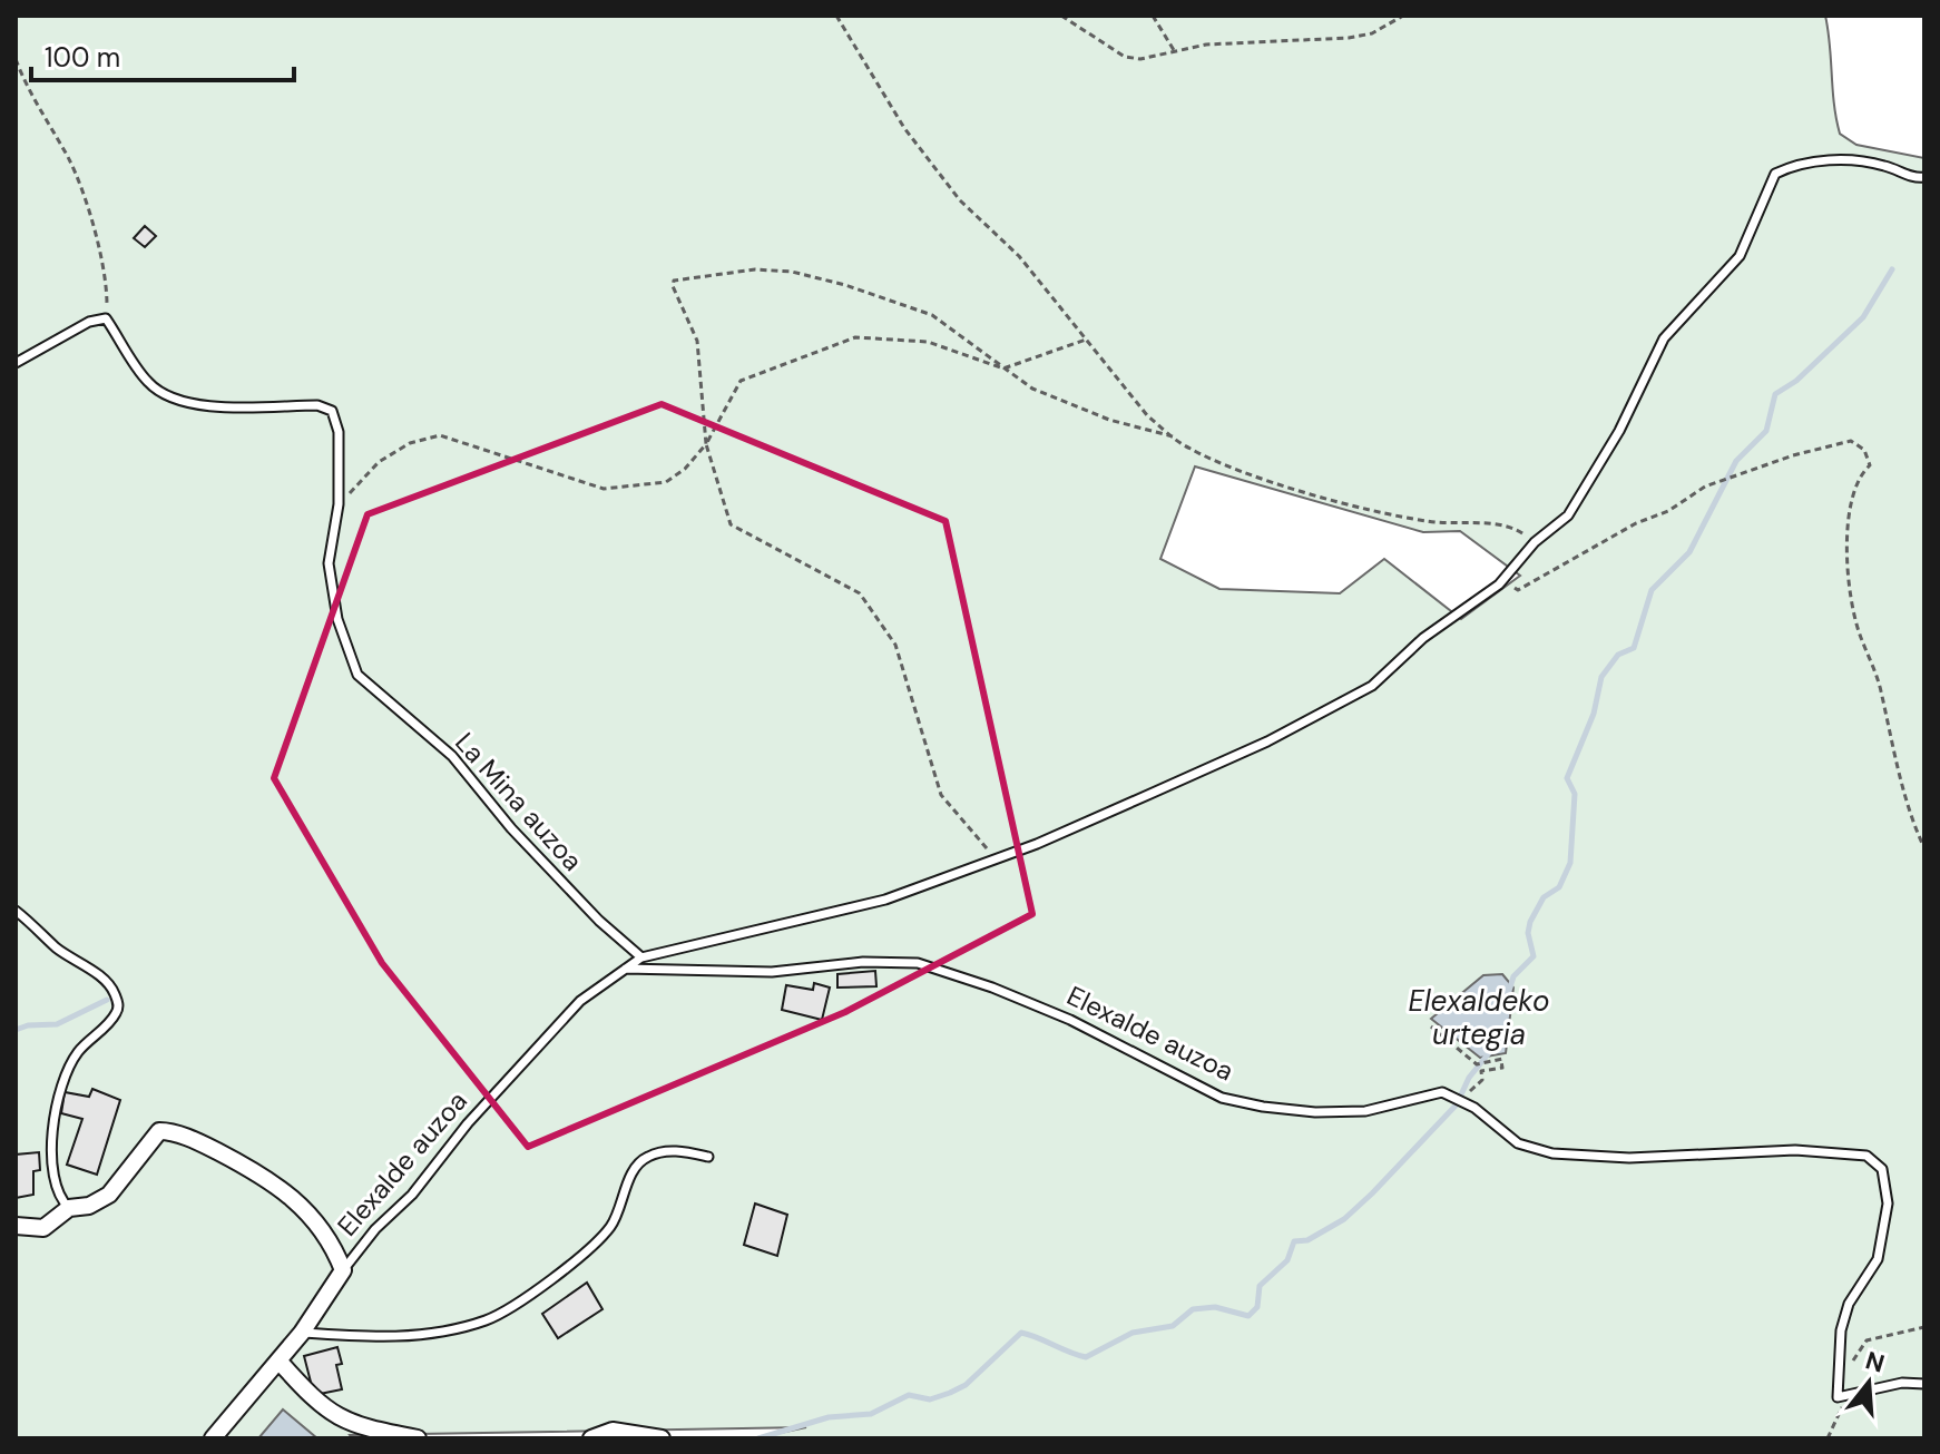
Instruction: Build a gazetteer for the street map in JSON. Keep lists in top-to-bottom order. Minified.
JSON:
{"streets":{"street":["Elexalde auzoa"],"lane":["La Mina auzoa"]},"water":["Elexaldeko urtegia"],"scale_bar":"100 m","north":"top"}
